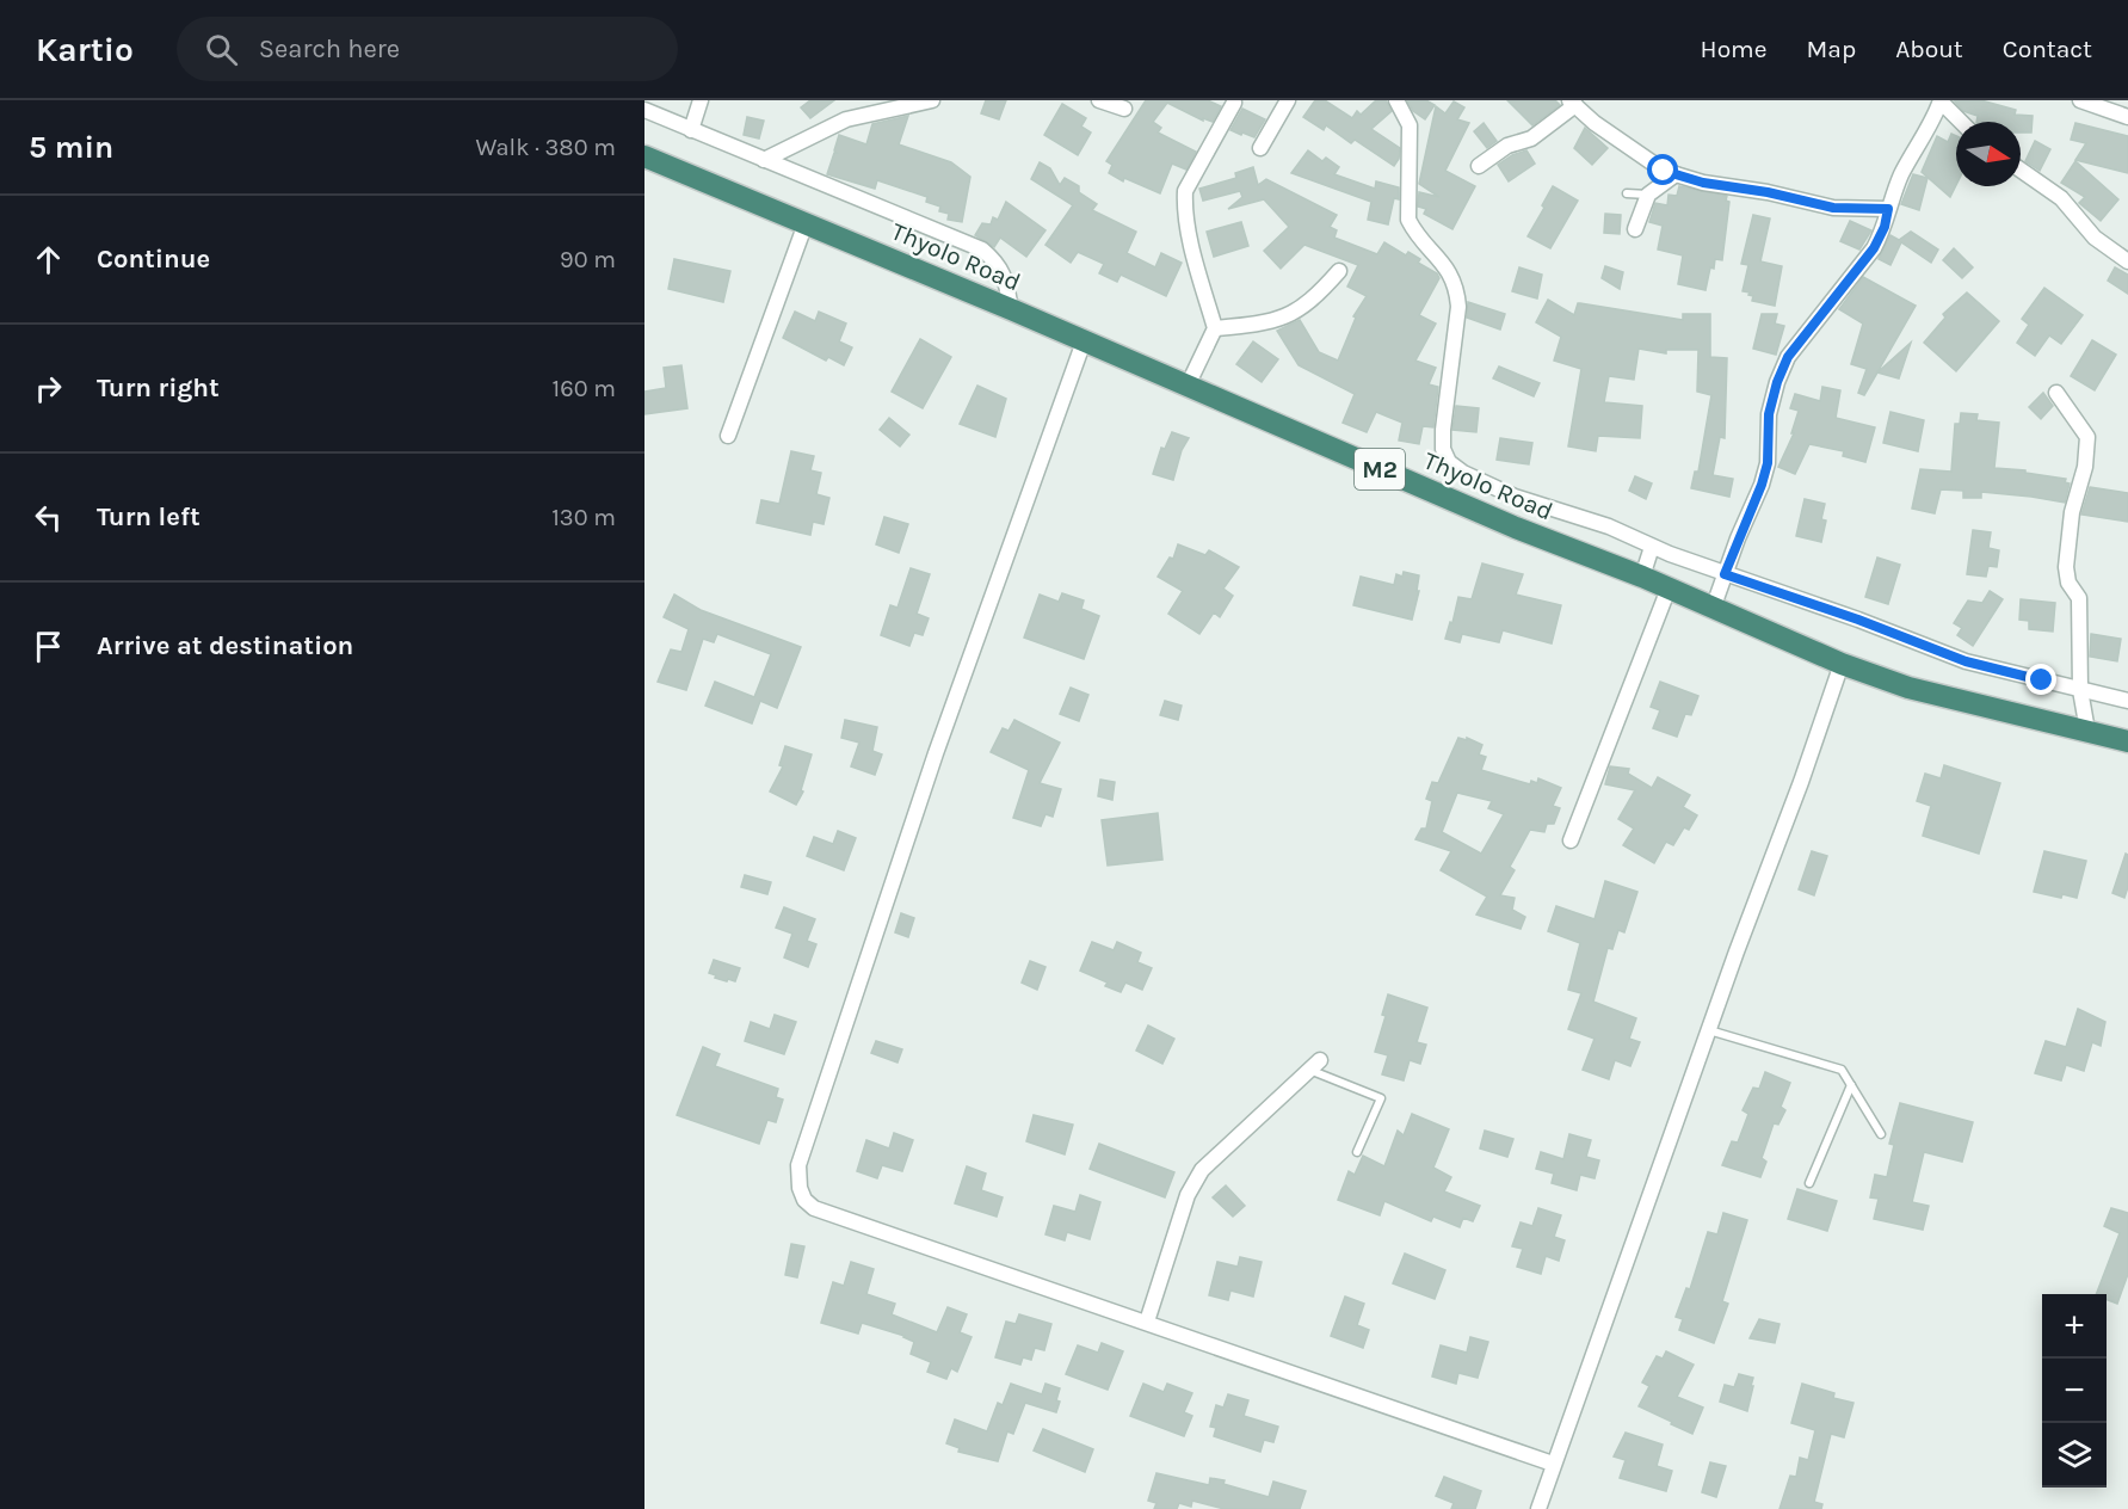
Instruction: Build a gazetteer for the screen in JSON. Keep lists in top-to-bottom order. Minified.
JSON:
{"streets":{"highway":["Thyolo Road","M2"]},"north":"right","page":{"header":"Kartio","search":"Search here","nav":["Home","Map","About","Contact"],"heading":["5 min","Walk · 380 m"],"list":[["Continue","90 m"],["Turn right","160 m"],["Turn left","130 m"],"Arrive at destination"],"map_buttons":["+","−"]}}
